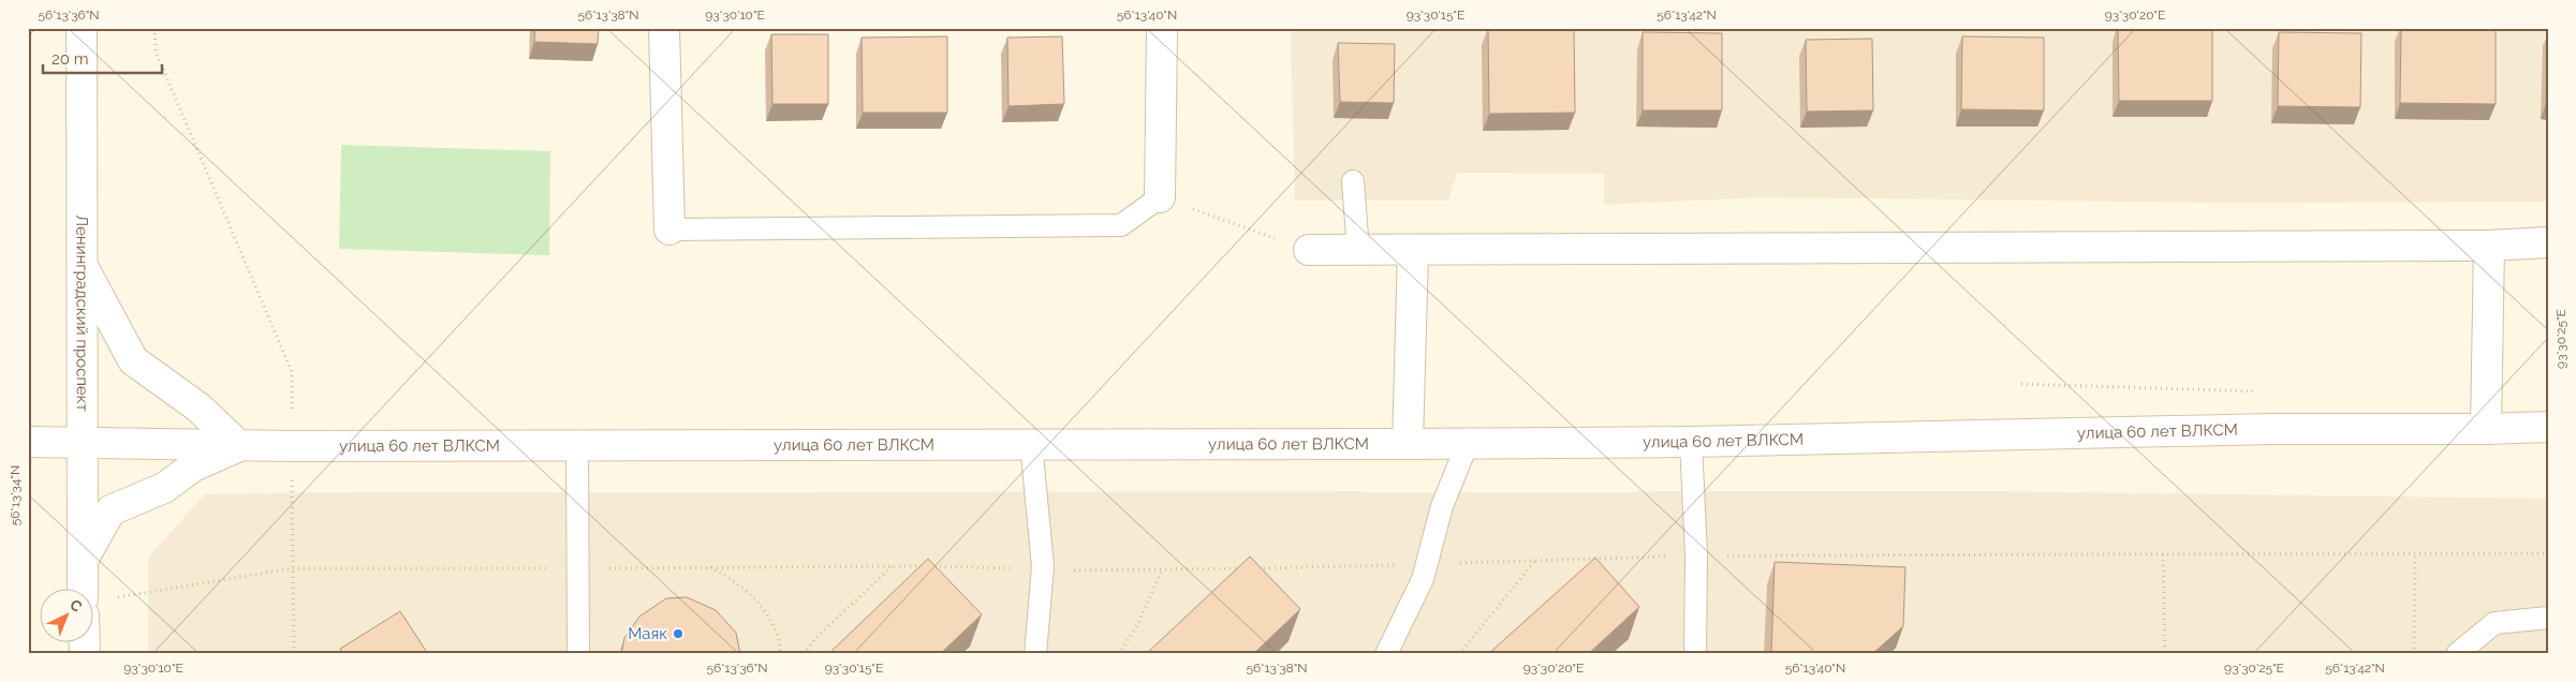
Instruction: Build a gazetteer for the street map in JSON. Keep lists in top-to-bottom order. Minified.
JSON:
{"streets":{"street":["Ленинградский проспект","улица 60 лет ВЛКСМ"]},"crossings":[["Ленинградский проспект","улица 60 лет ВЛКСМ"]],"places":["Маяк"],"scale_bar":"20 m","north":"top right","coordinates":["56°13'36\"N","56°13'38\"N","93°30'10\"E","56°13'40\"N","93°30'15\"E","56°13'42\"N","93°30'20\"E","93°30'25\"E","56°13'34\"N"]}
